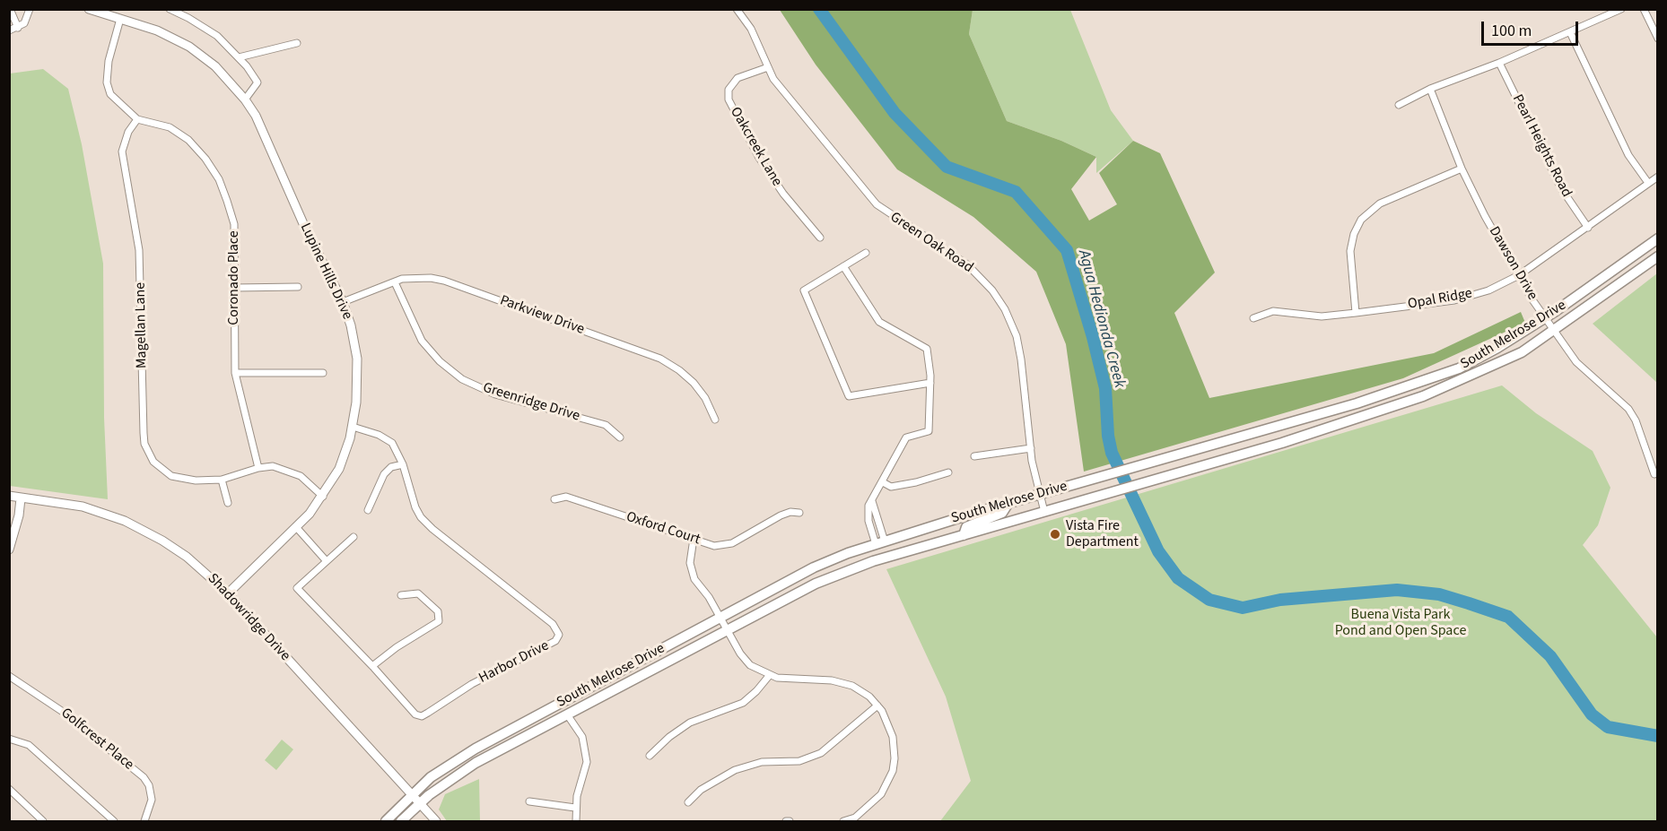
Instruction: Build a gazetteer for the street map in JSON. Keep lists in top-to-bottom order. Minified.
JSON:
{"streets":{"main road":["South Melrose Drive"],"street":["Pearl Heights Road","Oakcreek Lane","Green Oak Road","Dawson Drive","Lupine Hills Drive","Coronado Place","Opal Ridge","Parkview Drive","Magellan Lane","Greenridge Drive","Oxford Court","Shadowridge Drive","Harbor Drive","Golfcrest Place"]},"crossings":[["Pearl Heights Road","Opal Ridge"],["Oakcreek Lane","Green Oak Road"],["Green Oak Road","South Melrose Drive"],["Dawson Drive","Opal Ridge"],["Dawson Drive","South Melrose Drive"],["Lupine Hills Drive","Coronado Place"],["Lupine Hills Drive","Parkview Drive"],["Lupine Hills Drive","Magellan Lane"],["Lupine Hills Drive","Shadowridge Drive"],["Lupine Hills Drive","Harbor Drive"],["Coronado Place","Magellan Lane"],["Parkview Drive","Greenridge Drive"],["South Melrose Drive","Shadowridge Drive"]],"water":["Agua Hedionda Creek"],"parks":["Buena Vista Park Pond and Open Space"],"places":["Vista Fire Department"],"scale_bar":"100 m"}
